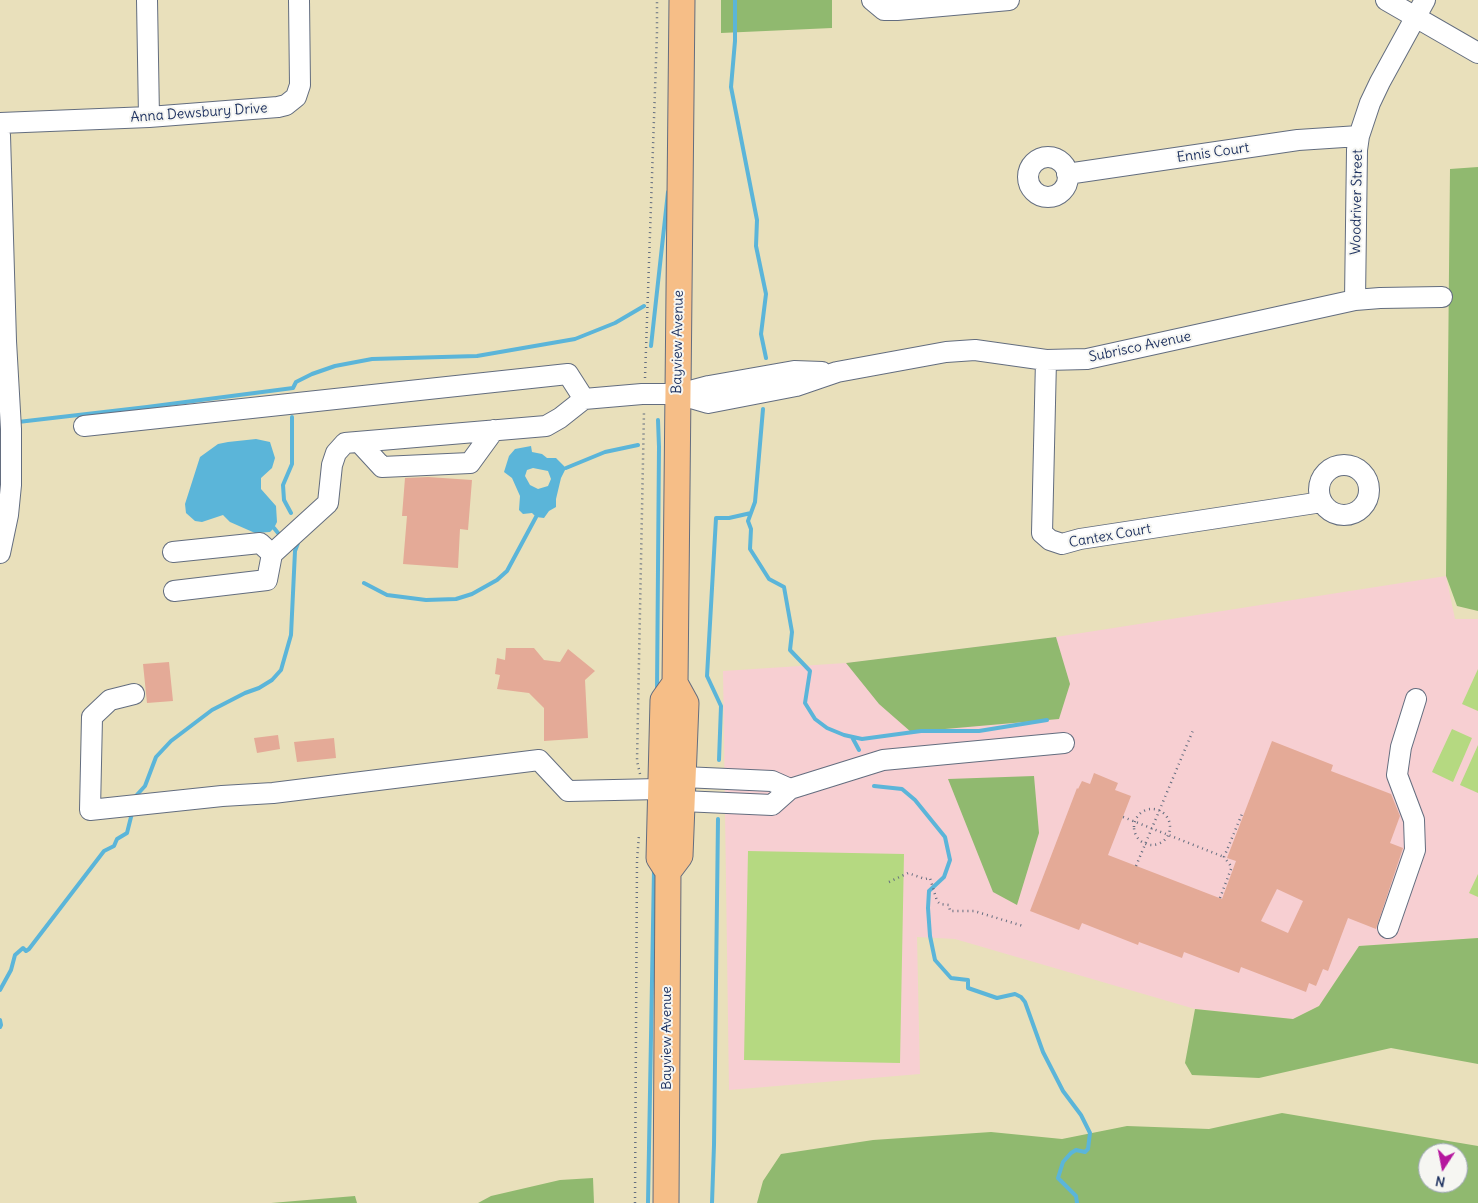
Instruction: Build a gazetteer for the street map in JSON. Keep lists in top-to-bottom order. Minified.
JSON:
{"streets":{"main road":["Bayview Avenue"],"street":["Anna Dewsbury Drive","Ennis Court","Woodriver Street","Subrisco Avenue","Cantex Court"]},"crossings":[["Ennis Court","Woodriver Street"],["Woodriver Street","Subrisco Avenue"],["Bayview Avenue","Subrisco Avenue"],["Subrisco Avenue","Cantex Court"]],"north":"bottom"}
